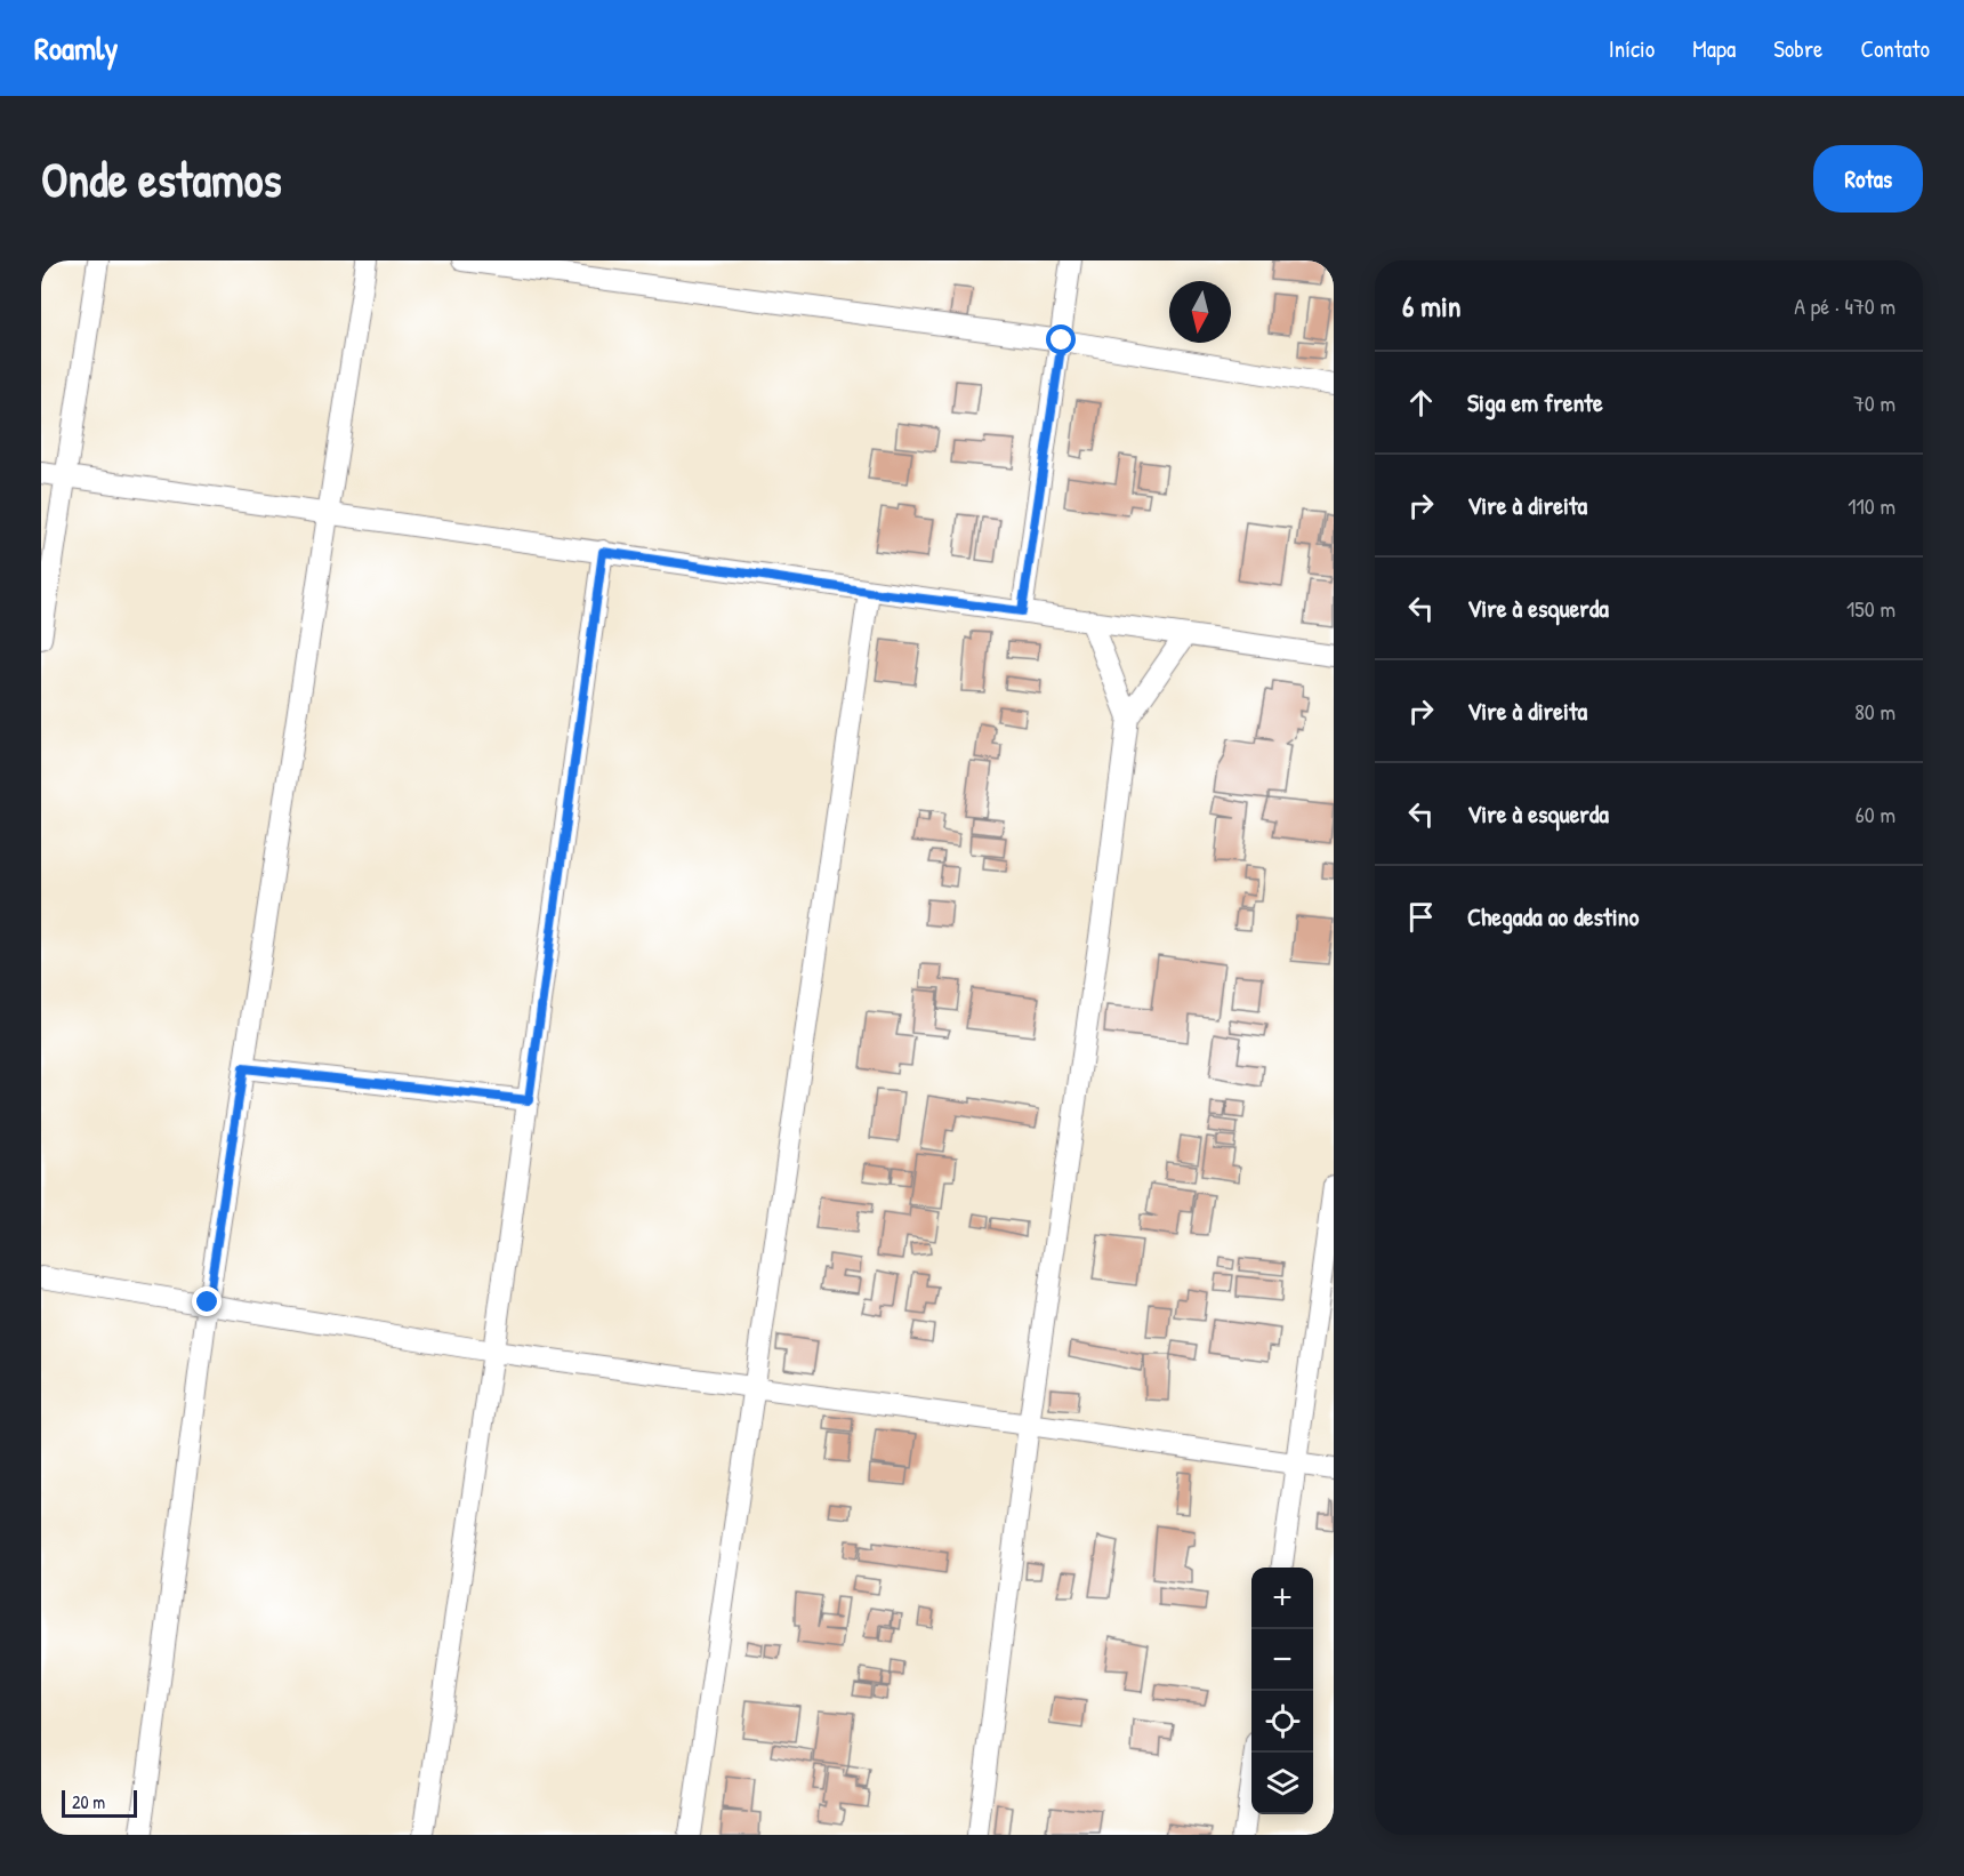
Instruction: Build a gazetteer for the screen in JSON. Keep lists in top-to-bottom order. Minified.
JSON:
{"scale_bar":"20 m","north":"bottom","page":{"header":"Roamly","nav":["Início","Mapa","Sobre","Contato"],"buttons":"Rotas","title":"Onde estamos","heading":["6 min","A pé · 470 m"],"list":[["Siga em frente","70 m"],["Vire à direita","110 m"],["Vire à esquerda","150 m"],["Vire à direita","80 m"],["Vire à esquerda","60 m"],"Chegada ao destino"],"map_buttons":["+","−"],"scale":"20 m"}}
